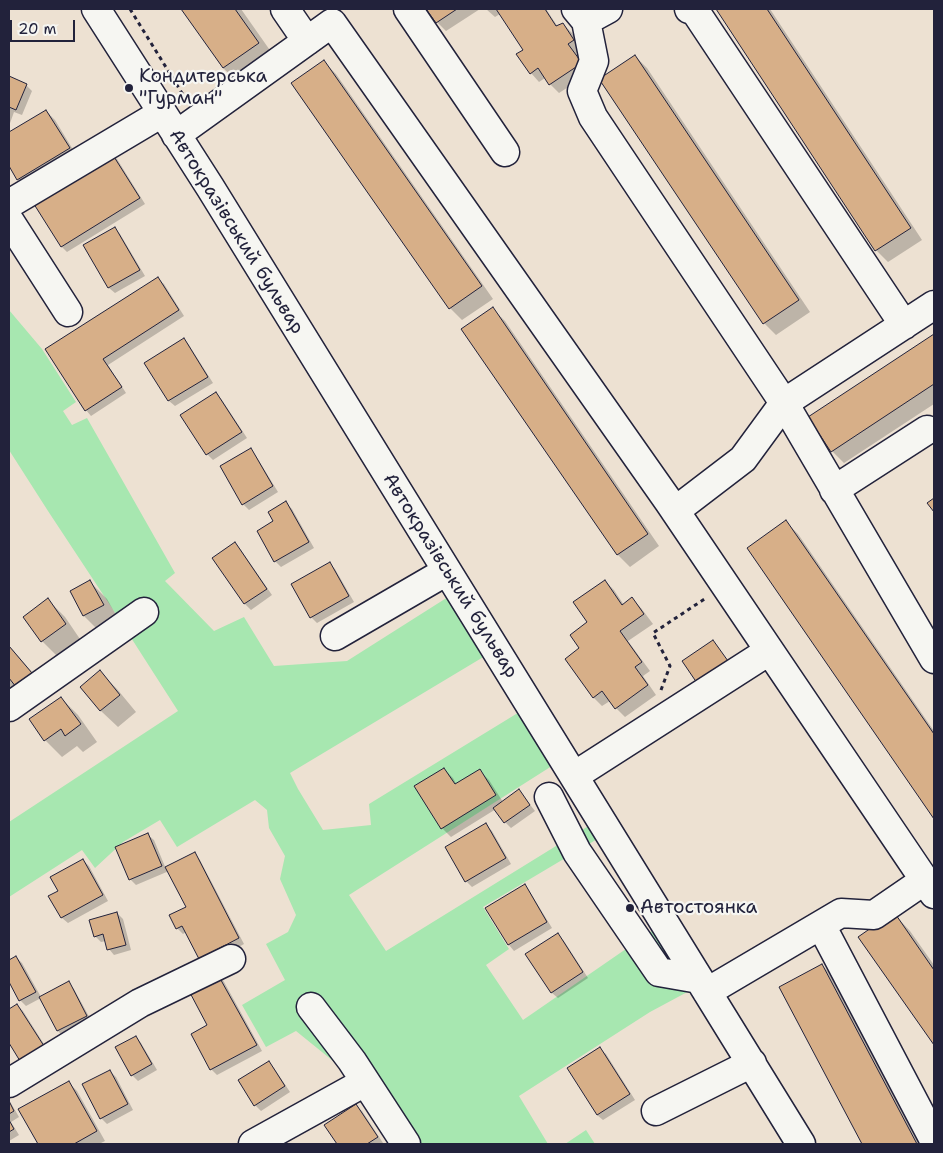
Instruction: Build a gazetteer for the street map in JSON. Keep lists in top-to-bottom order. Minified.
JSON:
{"streets":{"street":["Автокразівський бульвар"]},"places":["Кондитерська \"Гурман\"","Автостоянка"],"scale_bar":"20 m"}
